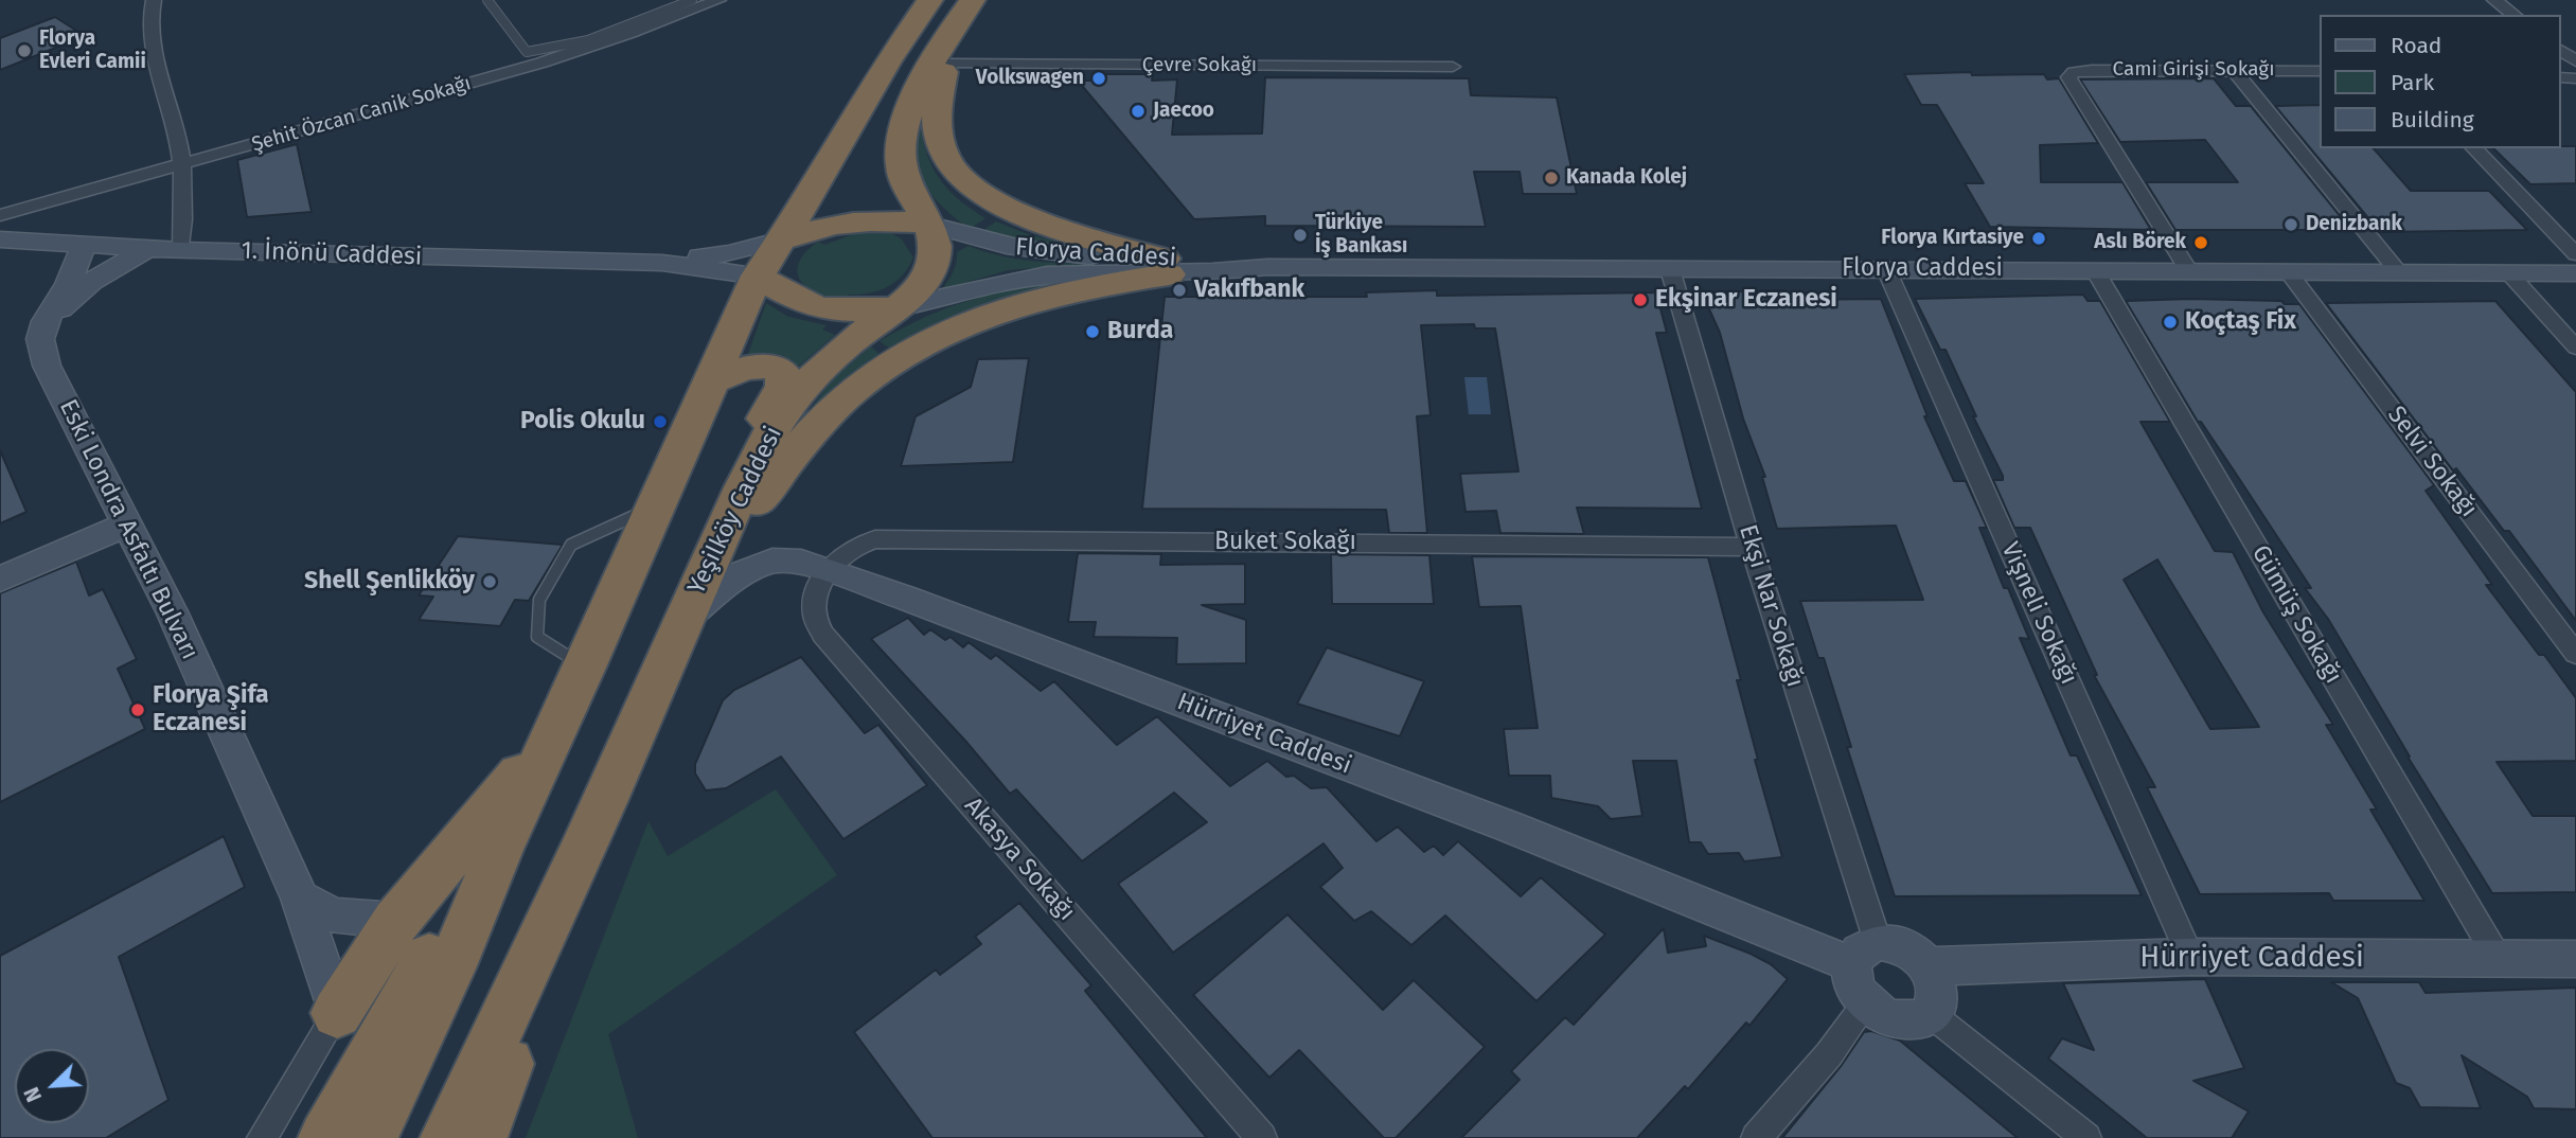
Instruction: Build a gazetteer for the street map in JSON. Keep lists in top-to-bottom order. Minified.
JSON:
{"streets":{"highway":["Yeşilköy Caddesi"],"main road":["Florya Caddesi","1. İnönü Caddesi","Eski Londra Asfaltı Bulvarı","Hürriyet Caddesi"],"street":["Çevre Sokağı","Cami Girişi Sokağı","Şehit Özcan Canik Sokağı","Selvi Sokağı","Buket Sokağı","Ekşi Nar Sokağı","Vişneli Sokağı","Gümüş Sokağı","Akasya Sokağı"]},"crossings":[["Cami Girişi Sokağı","Florya Caddesi"],["Florya Caddesi","Selvi Sokağı"],["Florya Caddesi","Yeşilköy Caddesi"],["Florya Caddesi","Ekşi Nar Sokağı"],["Florya Caddesi","Vişneli Sokağı"],["Florya Caddesi","Gümüş Sokağı"],["Yeşilköy Caddesi","Hürriyet Caddesi"],["Buket Sokağı","Ekşi Nar Sokağı"],["Buket Sokağı","Hürriyet Caddesi"],["Buket Sokağı","Akasya Sokağı"],["Ekşi Nar Sokağı","Hürriyet Caddesi"],["Vişneli Sokağı","Hürriyet Caddesi"],["Gümüş Sokağı","Hürriyet Caddesi"],["Hürriyet Caddesi","Akasya Sokağı"]],"places":["Florya Evleri Camii","Volkswagen","Jaecoo","Kanada Kolej","Denizbank","Türkiye İş Bankası","Florya Kırtasiye","Aslı Börek","Vakıfbank","Ekşinar Eczanesi","Koçtaş Fix","Burda","Polis Okulu","Shell Şenlikköy","Florya Şifa Eczanesi"],"legend":["Road","Park","Building"],"north":"bottom left"}
